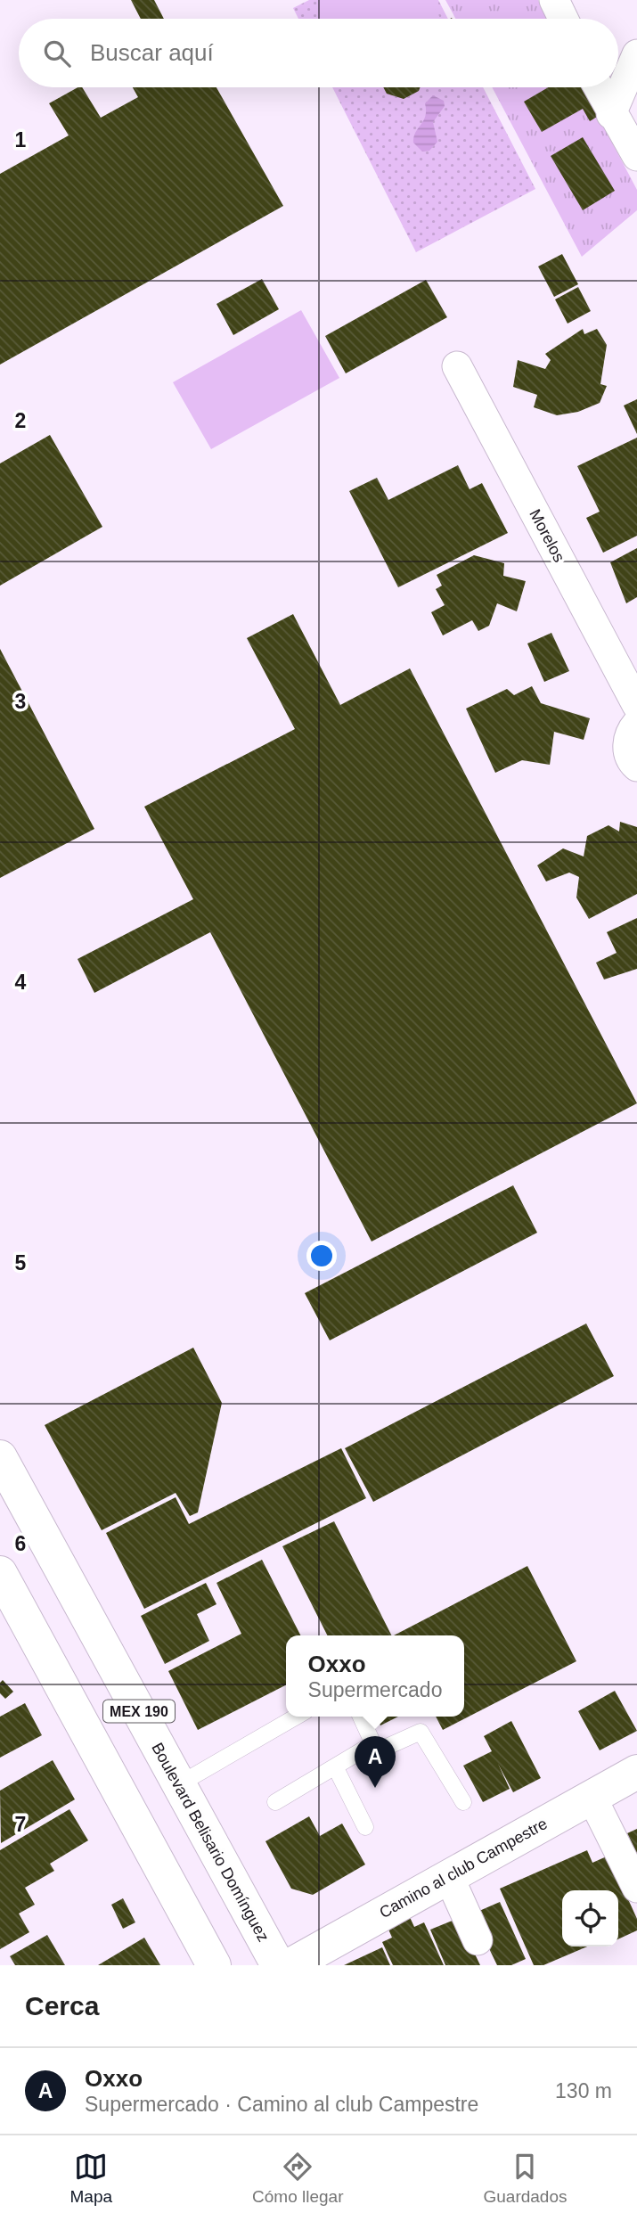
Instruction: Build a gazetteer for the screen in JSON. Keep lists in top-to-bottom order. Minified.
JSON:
{"streets":{"main road":["MEX 190","Boulevard Belisario Domínguez","Camino al club Campestre"],"street":["Morelos"]},"page":{"search":"Buscar aquí","popup":["Oxxo","Supermercado"],"pins":"A","heading":"Cerca","list":[{"mark":"A","name":"Oxxo","note":"Supermercado · Camino al club Campestre","value":"130 m"}],"nav":["Mapa","Cómo llegar","Guardados"]},"grid":{"rows":["1","2","3","4","5","6","7"]}}
